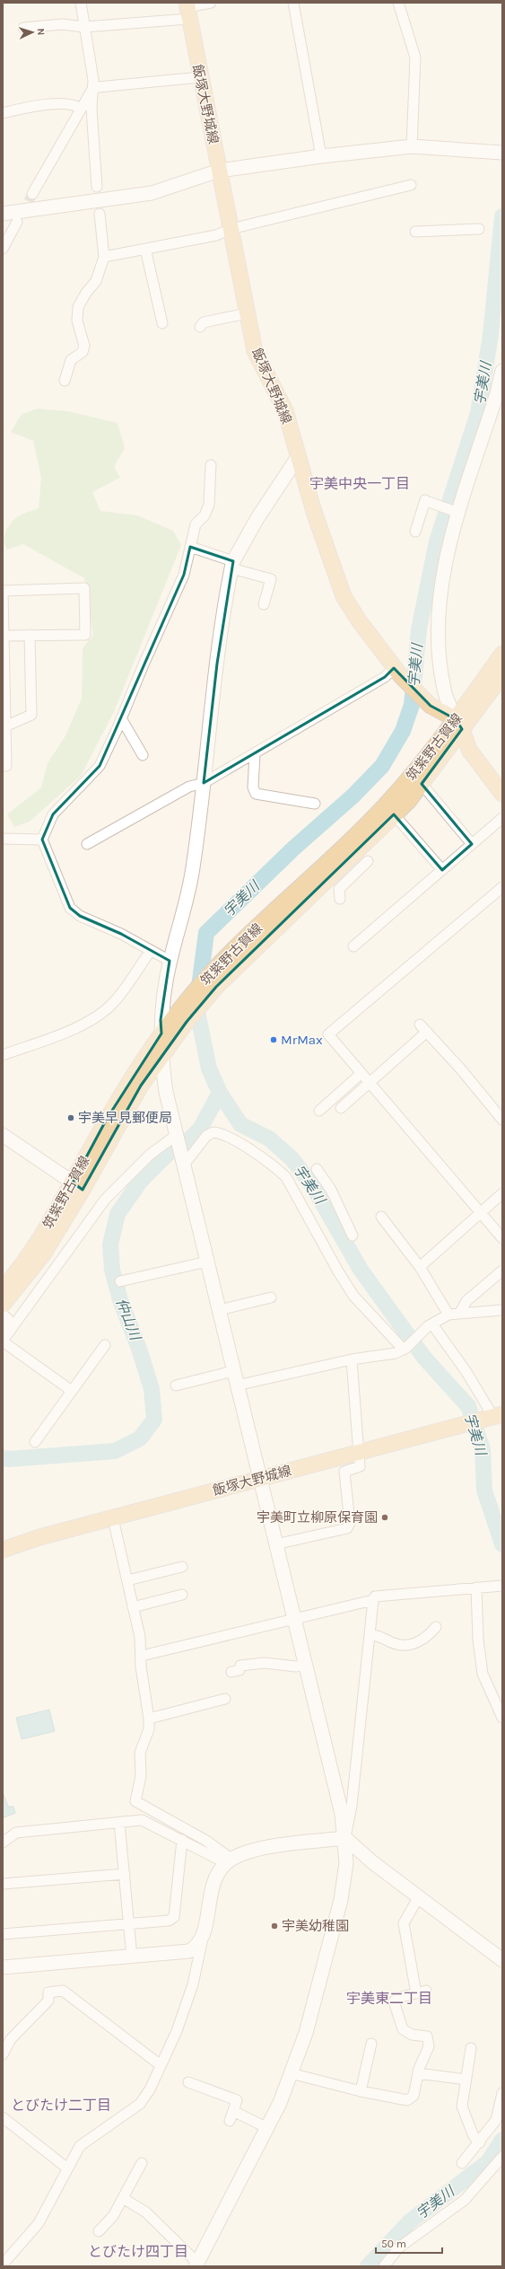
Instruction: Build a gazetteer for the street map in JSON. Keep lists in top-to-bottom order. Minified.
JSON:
{"streets":{"main road":["飯塚大野城線","筑紫野古賀線"]},"crossings":[["飯塚大野城線","筑紫野古賀線"]],"districts":["宇美中央一丁目","宇美東二丁目","とびたけ二丁目","とびたけ四丁目"],"water":["宇美川","仲山川"],"places":["MrMax","宇美早見郵便局","宇美町立柳原保育園","宇美幼稚園"],"scale_bar":"50 m","north":"right"}
